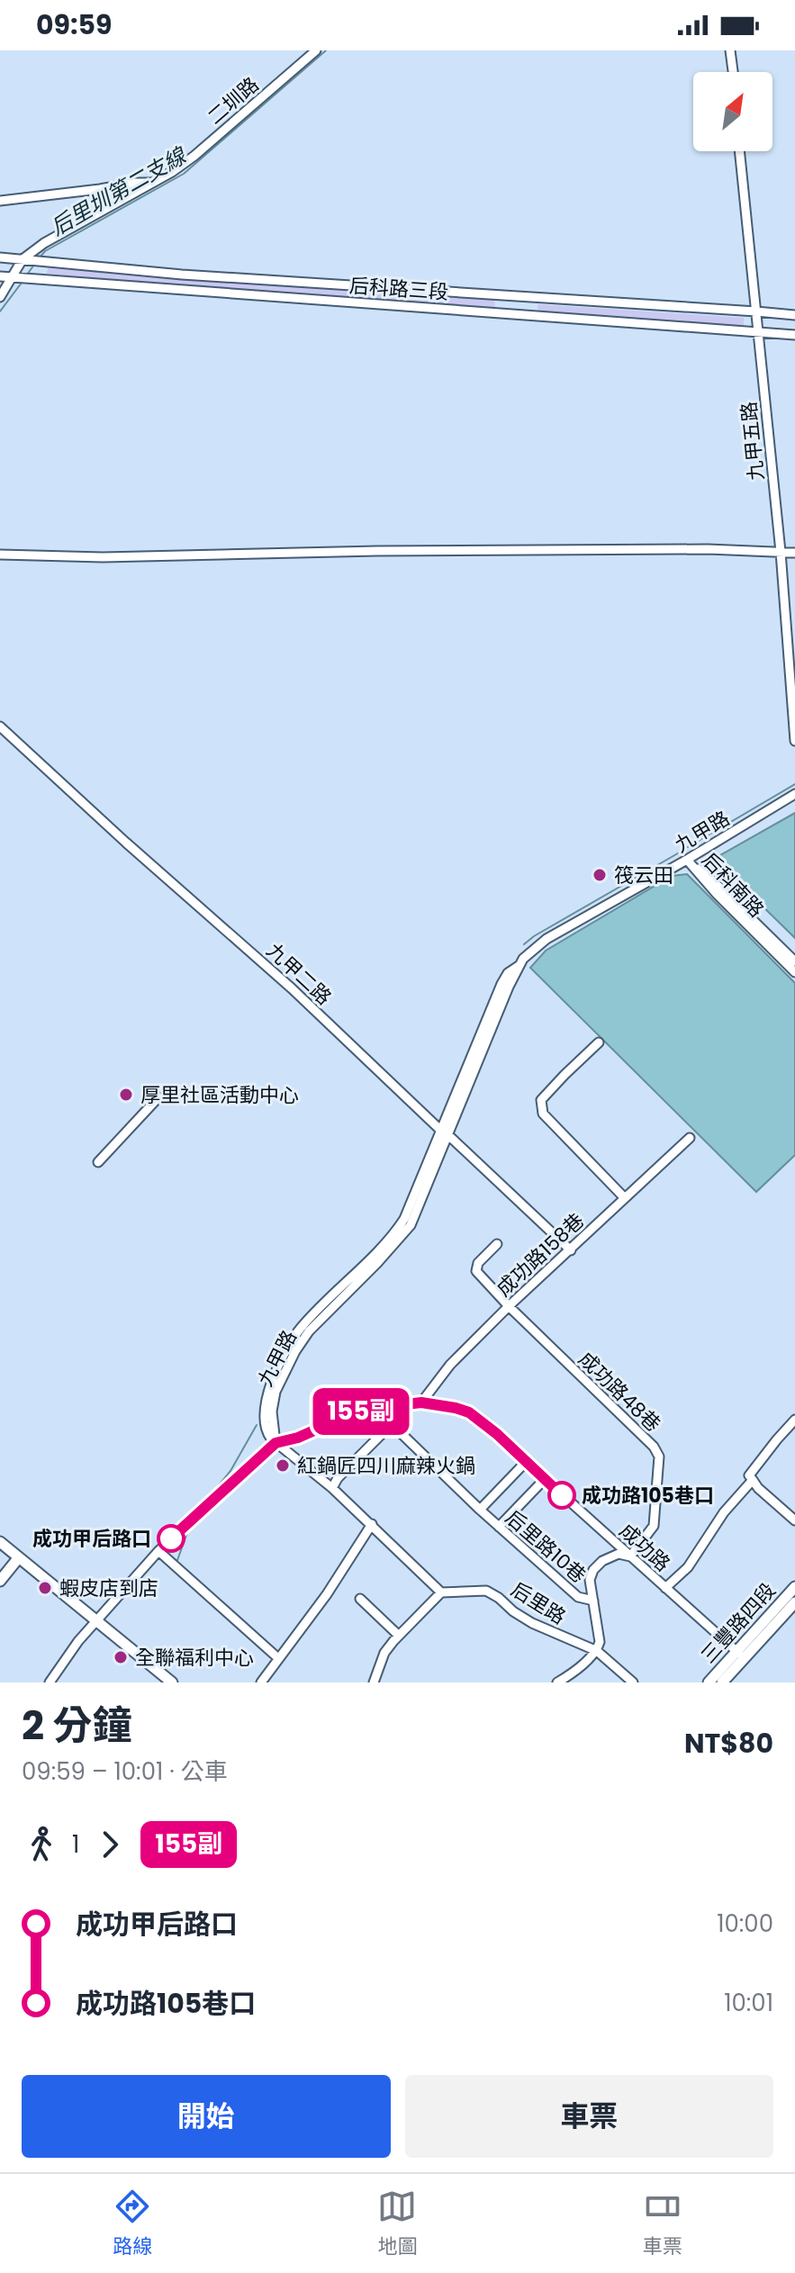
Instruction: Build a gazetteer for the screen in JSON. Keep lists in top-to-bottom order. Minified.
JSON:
{"streets":{"main road":["三豐路四段"],"street":["二圳路","后科路三段","九甲五路","九甲路","后科南路","九甲二路","成功路158巷","成功路48巷","后里路10巷","成功路","后里路"]},"crossings":[["二圳路","后科路三段"],["后科路三段","九甲五路"],["九甲路","后科南路"],["九甲路","九甲二路"],["九甲路","成功路"],["九甲二路","成功路158巷"],["成功路158巷","成功路48巷"],["成功路158巷","后里路10巷"],["成功路158巷","成功路"],["成功路48巷","成功路"],["成功路","三豐路四段"]],"water":["后里圳第二支線"],"places":["筏云田","厚里社區活動中心","紅鍋匠四川麻辣火鍋","成功路105巷口","成功甲后路口","蝦皮店到店","全聯福利中心"],"lines":["bus line 155副"],"north":"top right","page":{"status":"09:59","on_map":"155副","heading":["2 分鐘","09:59 – 10:01 · 公車","NT$80"],"legs":["1","155副"],"list":[{"name":"成功甲后路口","value":"10:00"},{"name":"成功路105巷口","value":"10:01"}],"buttons":["開始","車票"],"tabs":["路線","地圖","車票"]}}
